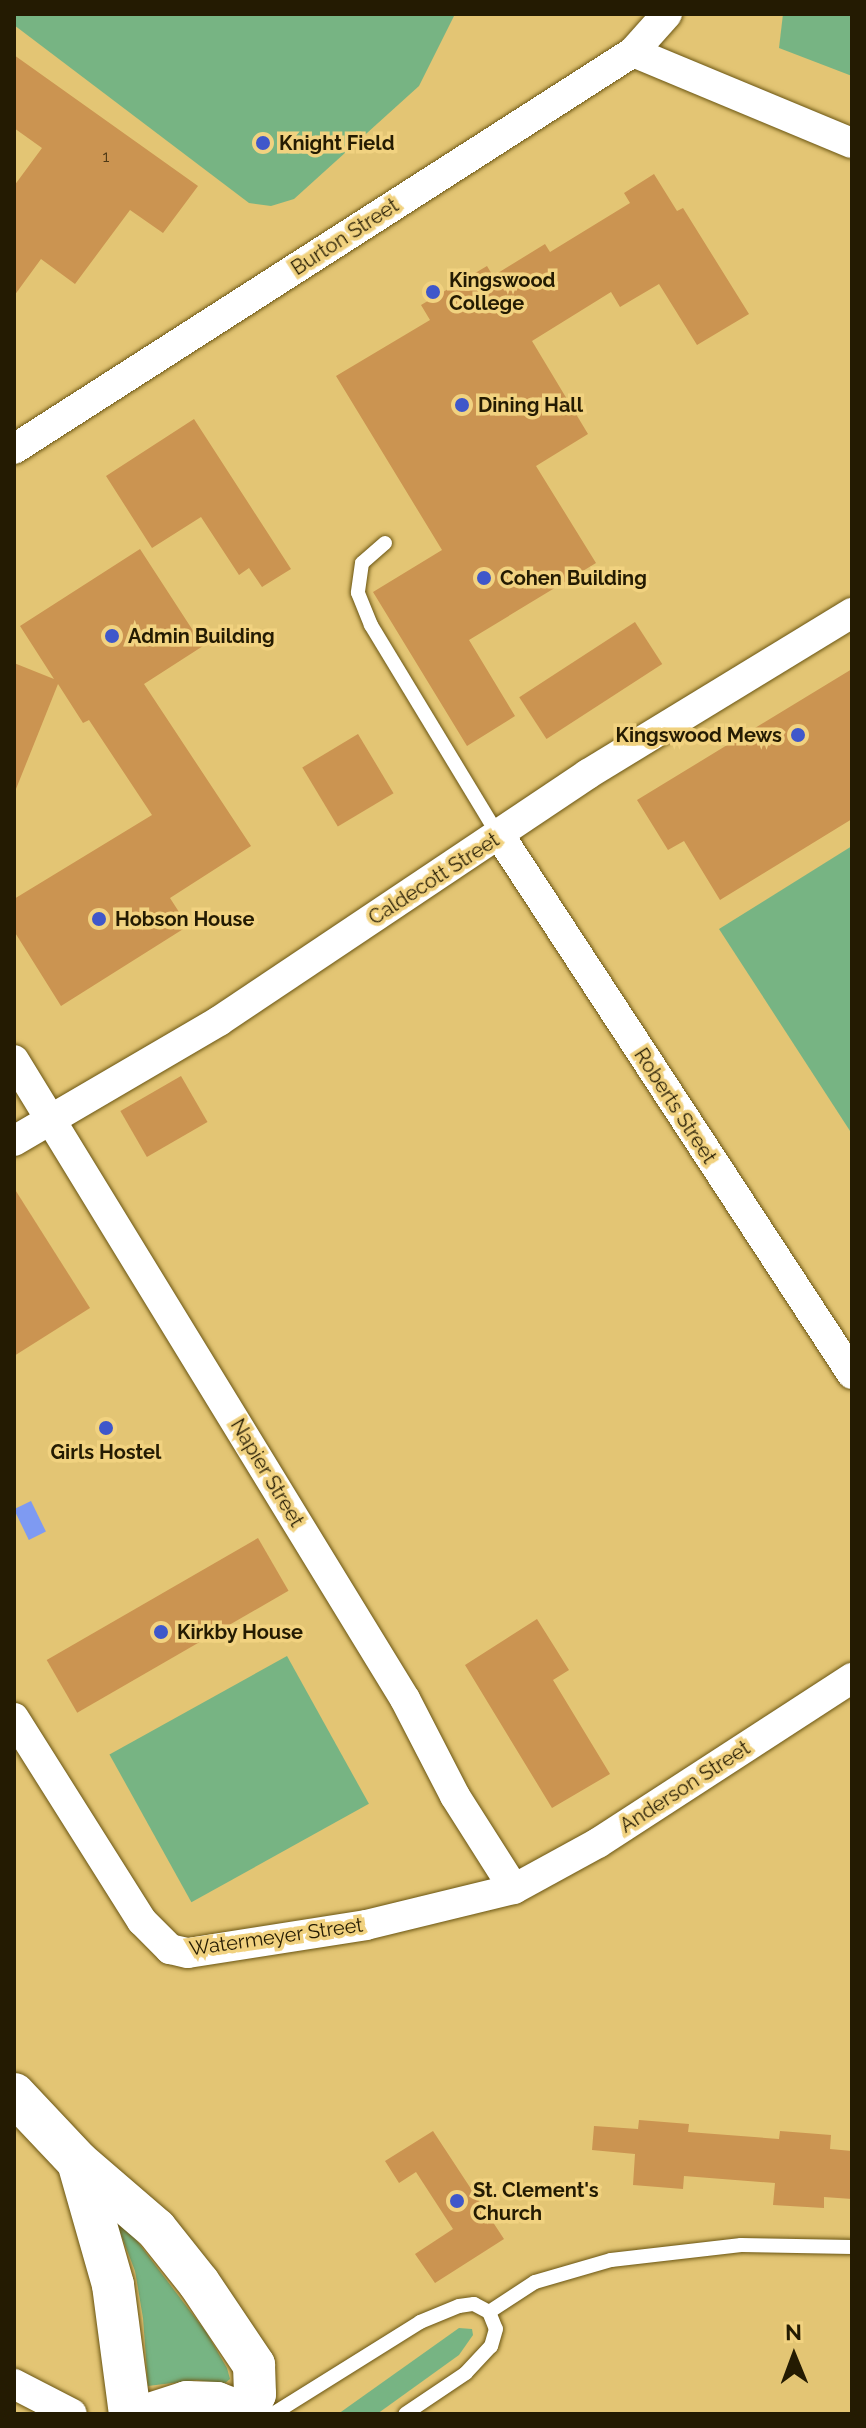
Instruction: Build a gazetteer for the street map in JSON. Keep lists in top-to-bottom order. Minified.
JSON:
{"streets":{"street":["Burton Street","Caldecott Street","Roberts Street","Napier Street","Anderson Street","Watermeyer Street"]},"crossings":[["Caldecott Street","Roberts Street"],["Caldecott Street","Napier Street"],["Napier Street","Anderson Street"],["Napier Street","Watermeyer Street"],["Anderson Street","Watermeyer Street"]],"places":["Knight Field","Kingswood College","Dining Hall","Cohen Building","Admin Building","Kingswood Mews","Hobson House","Girls Hostel","Kirkby House","St. Clement's Church"],"house_numbers":["1"],"north":"top"}
